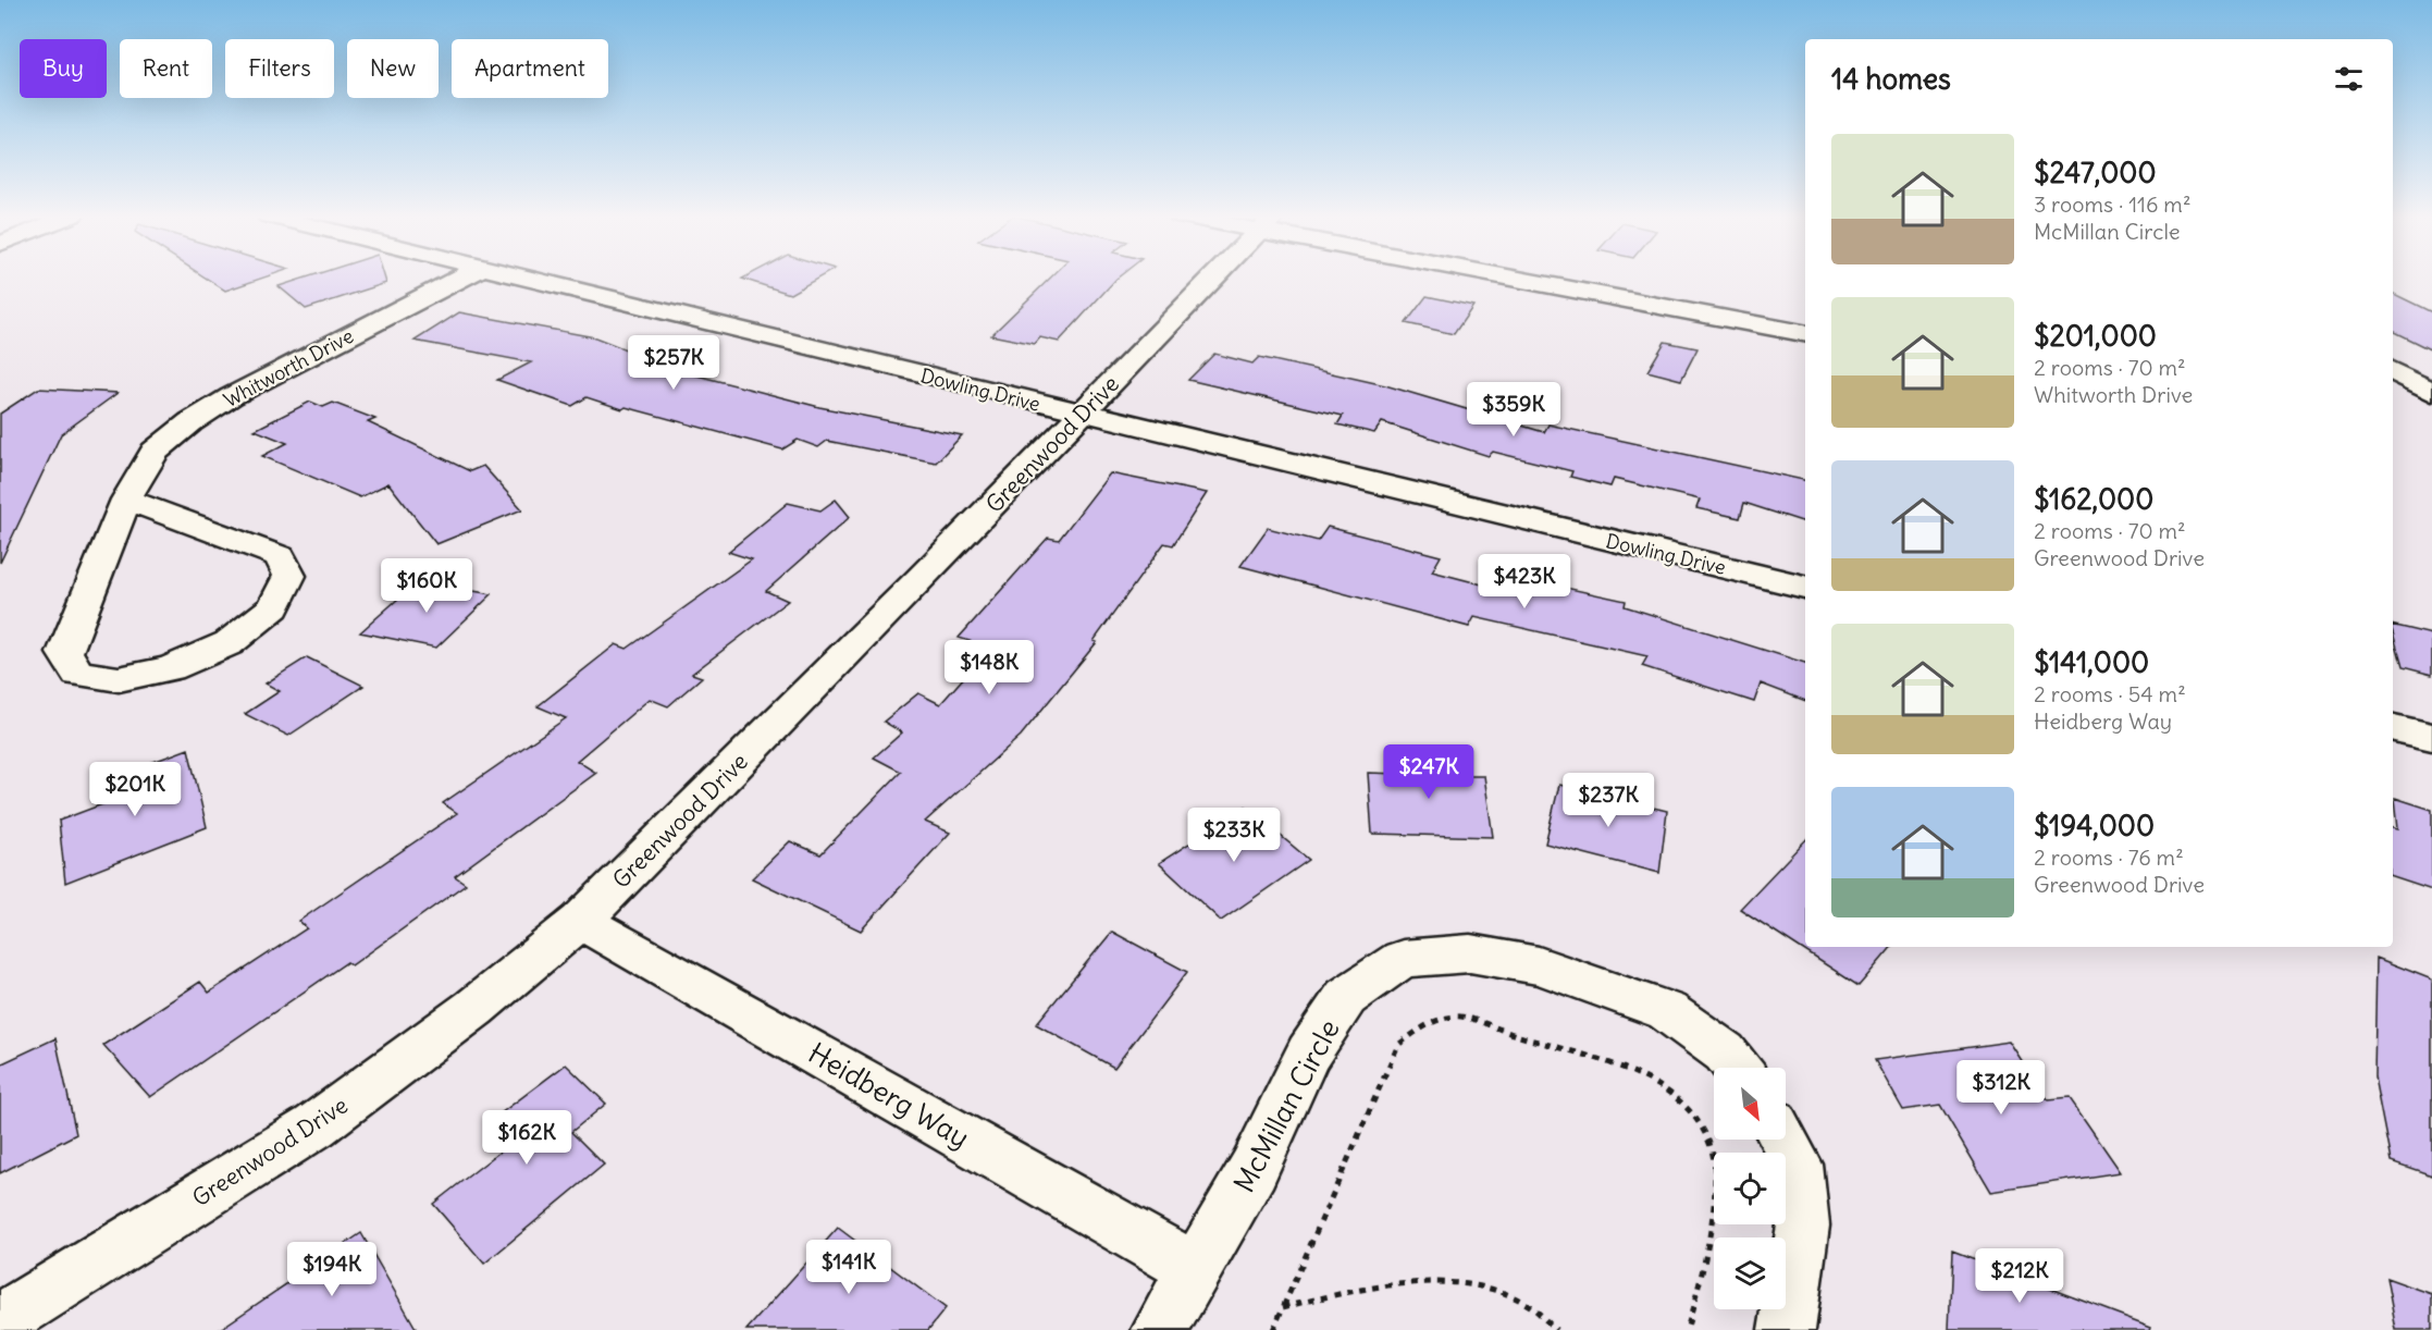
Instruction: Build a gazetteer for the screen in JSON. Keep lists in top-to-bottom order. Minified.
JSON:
{"streets":{"street":["Whitworth Drive","Dowling Drive","Greenwood Drive","Heidberg Way","McMillan Circle"]},"crossings":[["Dowling Drive","Greenwood Drive"],["Greenwood Drive","Heidberg Way"],["Heidberg Way","McMillan Circle"]],"north":"bottom right","page":{"chip":["Buy","Rent","Filters","New","Apartment"],"heading":"14 homes","list":[{"name":"$247,000","note":"3 rooms · 116 m² · McMillan Circle"},{"name":"$201,000","note":"2 rooms · 70 m² · Whitworth Drive"},{"name":"$162,000","note":"2 rooms · 70 m² · Greenwood Drive"},{"name":"$141,000","note":"2 rooms · 54 m² · Heidberg Way"},{"name":"$194,000","note":"2 rooms · 76 m² · Greenwood Drive"}],"price":["$257K","$359K","$423K","$160K","$148K","$247K","$201K","$237K","$233K","$312K","$162K","$141K","$194K","$212K"]}}
